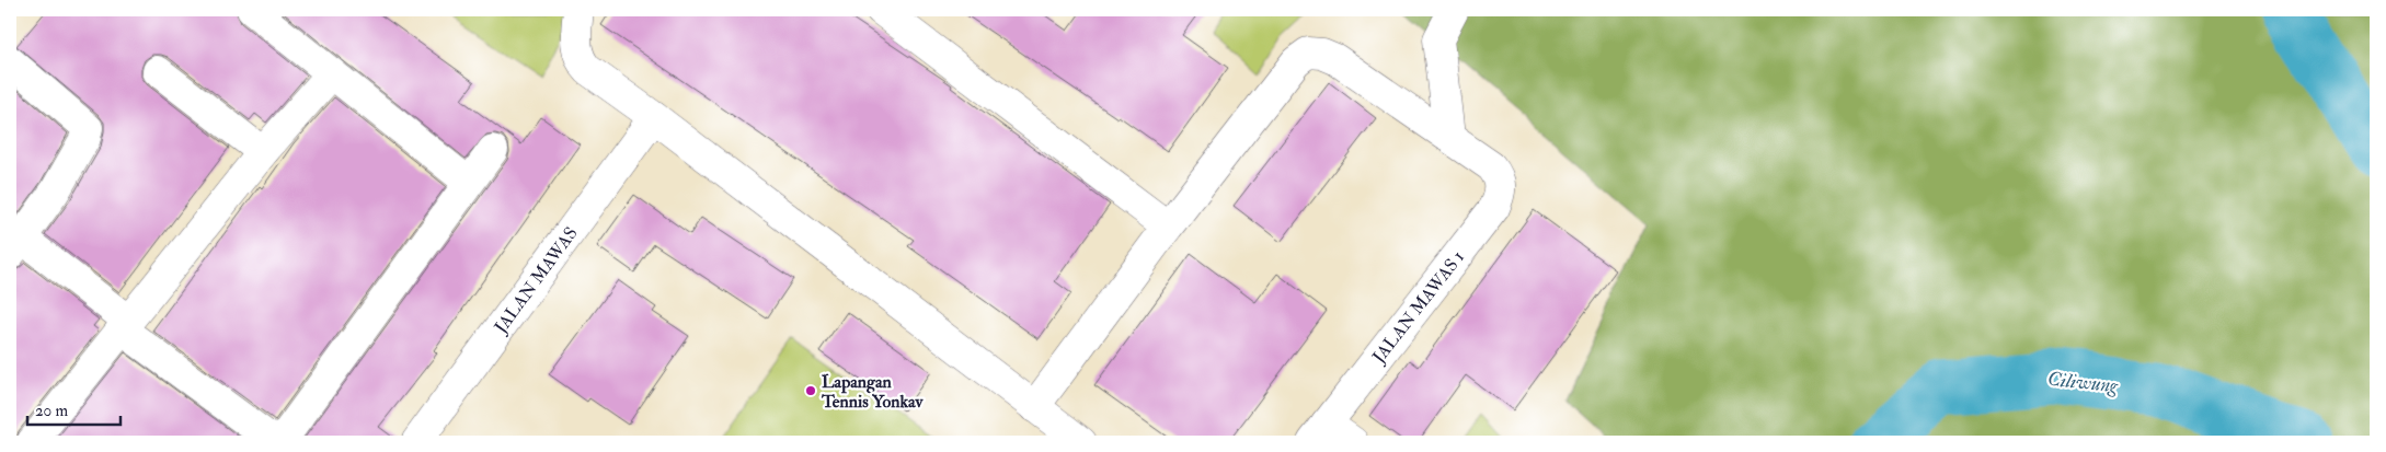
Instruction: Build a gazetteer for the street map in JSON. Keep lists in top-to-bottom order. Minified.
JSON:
{"streets":{"street":["JALAN MAWAS","JALAN MAWAS 1"]},"water":["Ciliwung"],"places":["Lapangan Tennis Yonkav"],"scale_bar":"20 m"}
